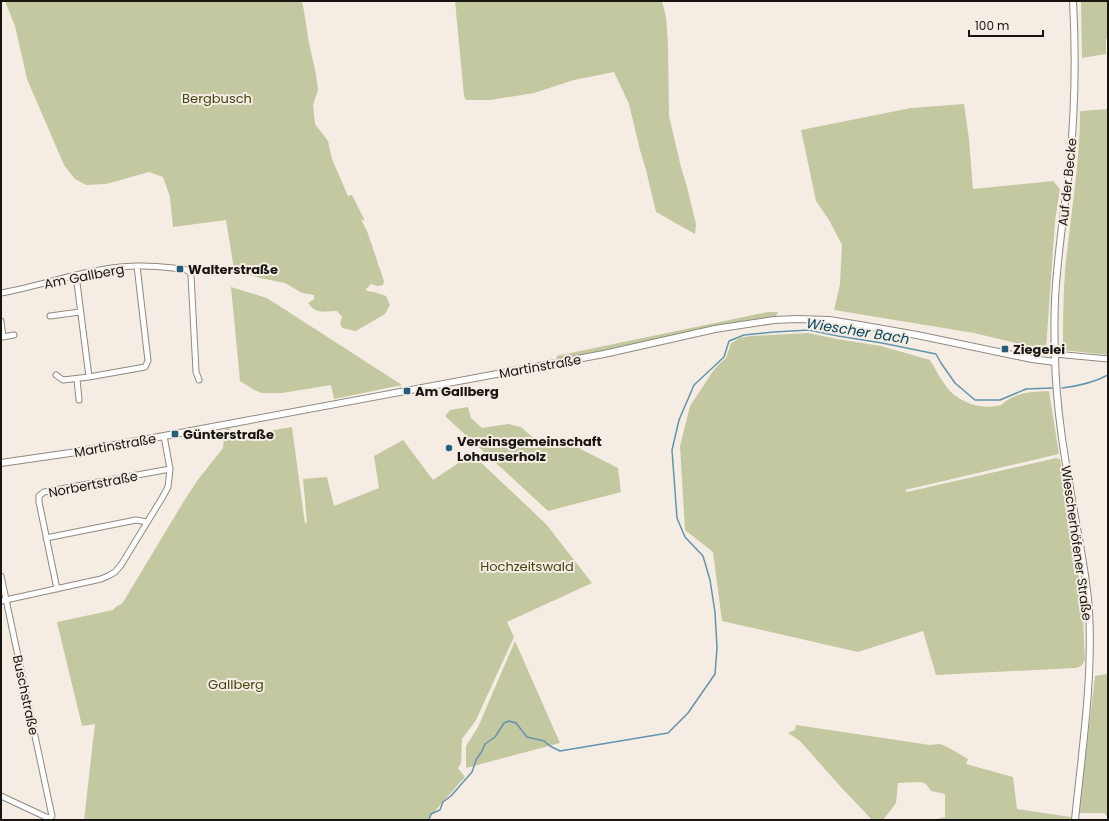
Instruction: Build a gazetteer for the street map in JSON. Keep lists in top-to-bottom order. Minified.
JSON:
{"streets":{"street":["Auf der Becke","Am Gallberg","Martinstraße","Norbertstraße","Wiescherhöfener Straße","Buschstraße"]},"crossings":[["Auf der Becke","Martinstraße"],["Auf der Becke","Wiescherhöfener Straße"],["Martinstraße","Wiescherhöfener Straße"]],"water":["Wiescher Bach"],"parks":["Bergbusch","Hochzeitswald","Gallberg"],"places":{"transit":["Walterstraße","Ziegelei","Am Gallberg","Günterstraße"],"other":["Vereinsgemeinschaft Lohauserholz"]},"scale_bar":"100 m"}
